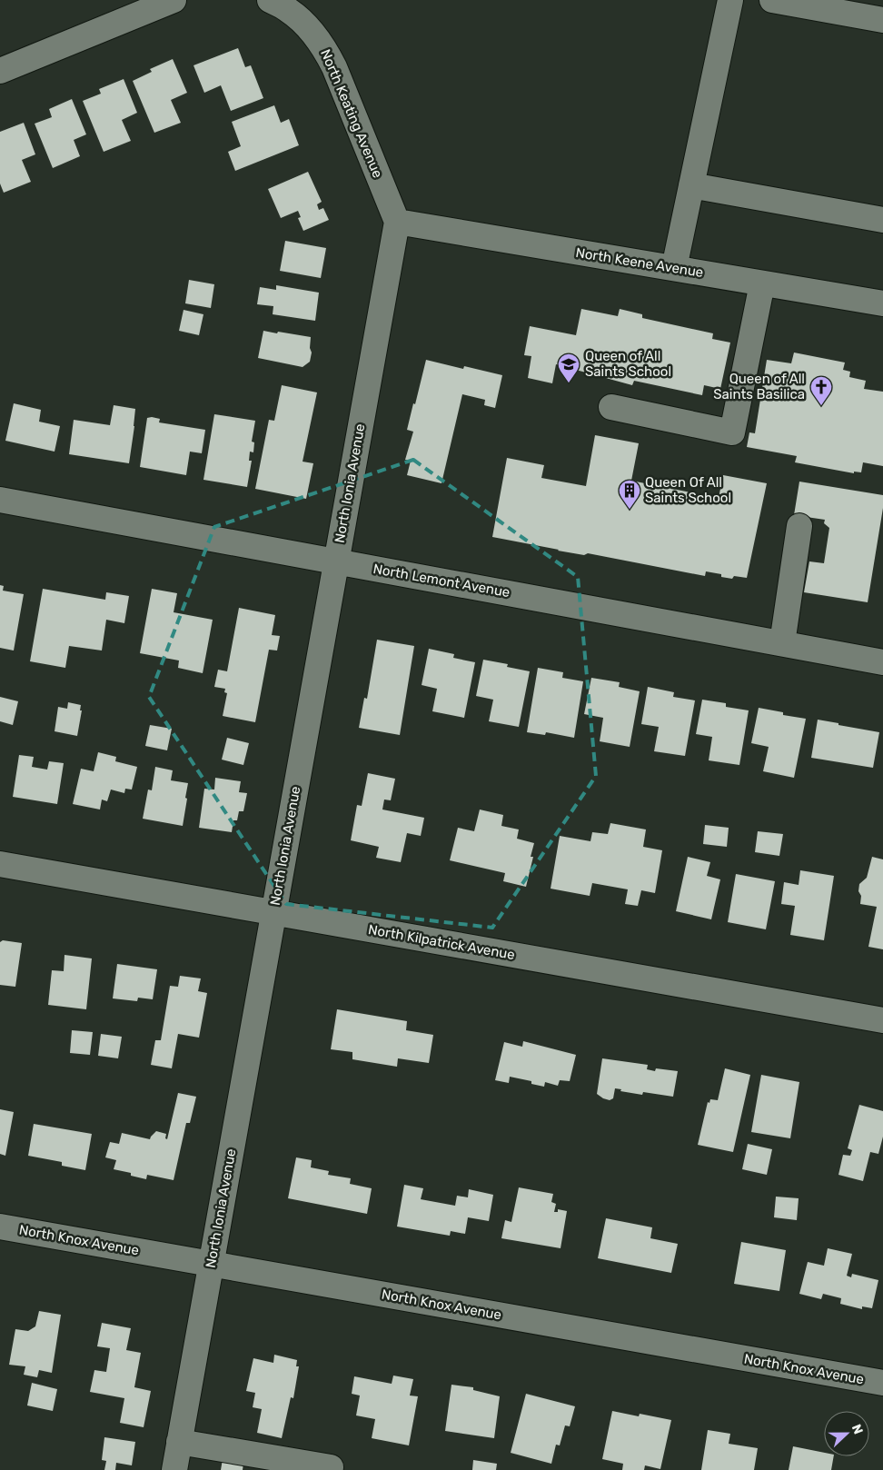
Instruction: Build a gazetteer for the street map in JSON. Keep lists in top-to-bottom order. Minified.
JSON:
{"streets":{"street":["North Keating Avenue","North Keene Avenue","North Ionia Avenue","North Lemont Avenue","North Kilpatrick Avenue","North Knox Avenue"]},"crossings":[["North Keating Avenue","North Keene Avenue"],["North Keating Avenue","North Ionia Avenue"],["North Keene Avenue","North Ionia Avenue"],["North Ionia Avenue","North Lemont Avenue"],["North Ionia Avenue","North Kilpatrick Avenue"],["North Ionia Avenue","North Knox Avenue"]],"places":{"school or university":["Queen of All Saints School"],"church":["Queen of All Saints Basilica"],"building":["Queen Of All Saints School"]},"north":"right"}
